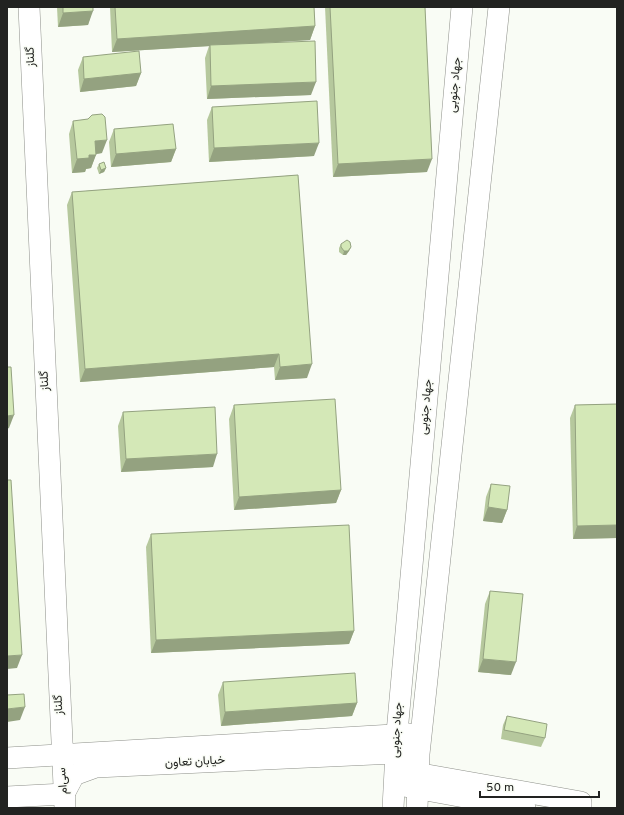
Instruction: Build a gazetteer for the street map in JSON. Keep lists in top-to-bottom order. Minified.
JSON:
{"streets":{"street":["گلناز","جهاد جنوبی","خیابان تعاون","سی‌ام"]},"crossings":[["گلناز","خیابان تعاون"],["گلناز","سی‌ام"],["جهاد جنوبی","خیابان تعاون"],["خیابان تعاون","سی‌ام"]],"scale_bar":"50 m"}
